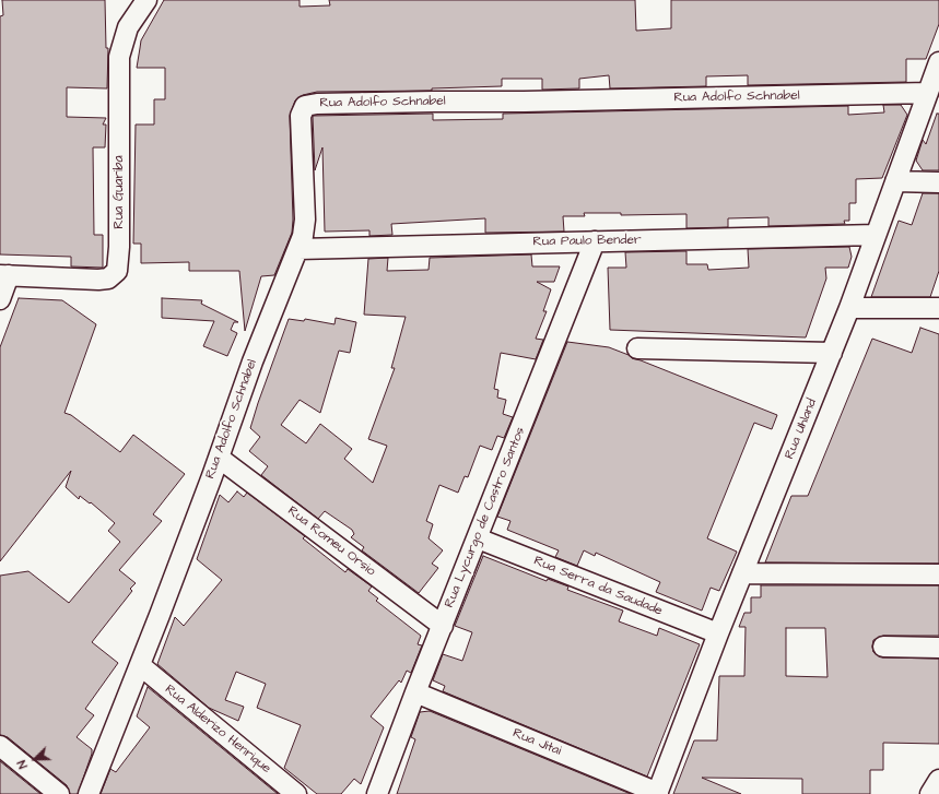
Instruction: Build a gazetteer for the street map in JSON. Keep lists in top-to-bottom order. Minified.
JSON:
{"streets":{"street":["Rua Adolfo Schnabel","Rua Guariba","Rua Paulo Bender","Rua Uhland","Rua Lycurgo de Castro Santos","Rua Romeu Orsio","Rua Serra da Saudade","Rua Alderizo Henrique","Rua Jitai"]},"crossings":[["Rua Adolfo Schnabel","Rua Paulo Bender"],["Rua Adolfo Schnabel","Rua Uhland"],["Rua Adolfo Schnabel","Rua Romeu Orsio"],["Rua Adolfo Schnabel","Rua Alderizo Henrique"],["Rua Paulo Bender","Rua Uhland"],["Rua Paulo Bender","Rua Lycurgo de Castro Santos"],["Rua Uhland","Rua Serra da Saudade"],["Rua Uhland","Rua Jitai"],["Rua Lycurgo de Castro Santos","Rua Romeu Orsio"],["Rua Lycurgo de Castro Santos","Rua Serra da Saudade"],["Rua Lycurgo de Castro Santos","Rua Jitai"]],"north":"bottom left"}
